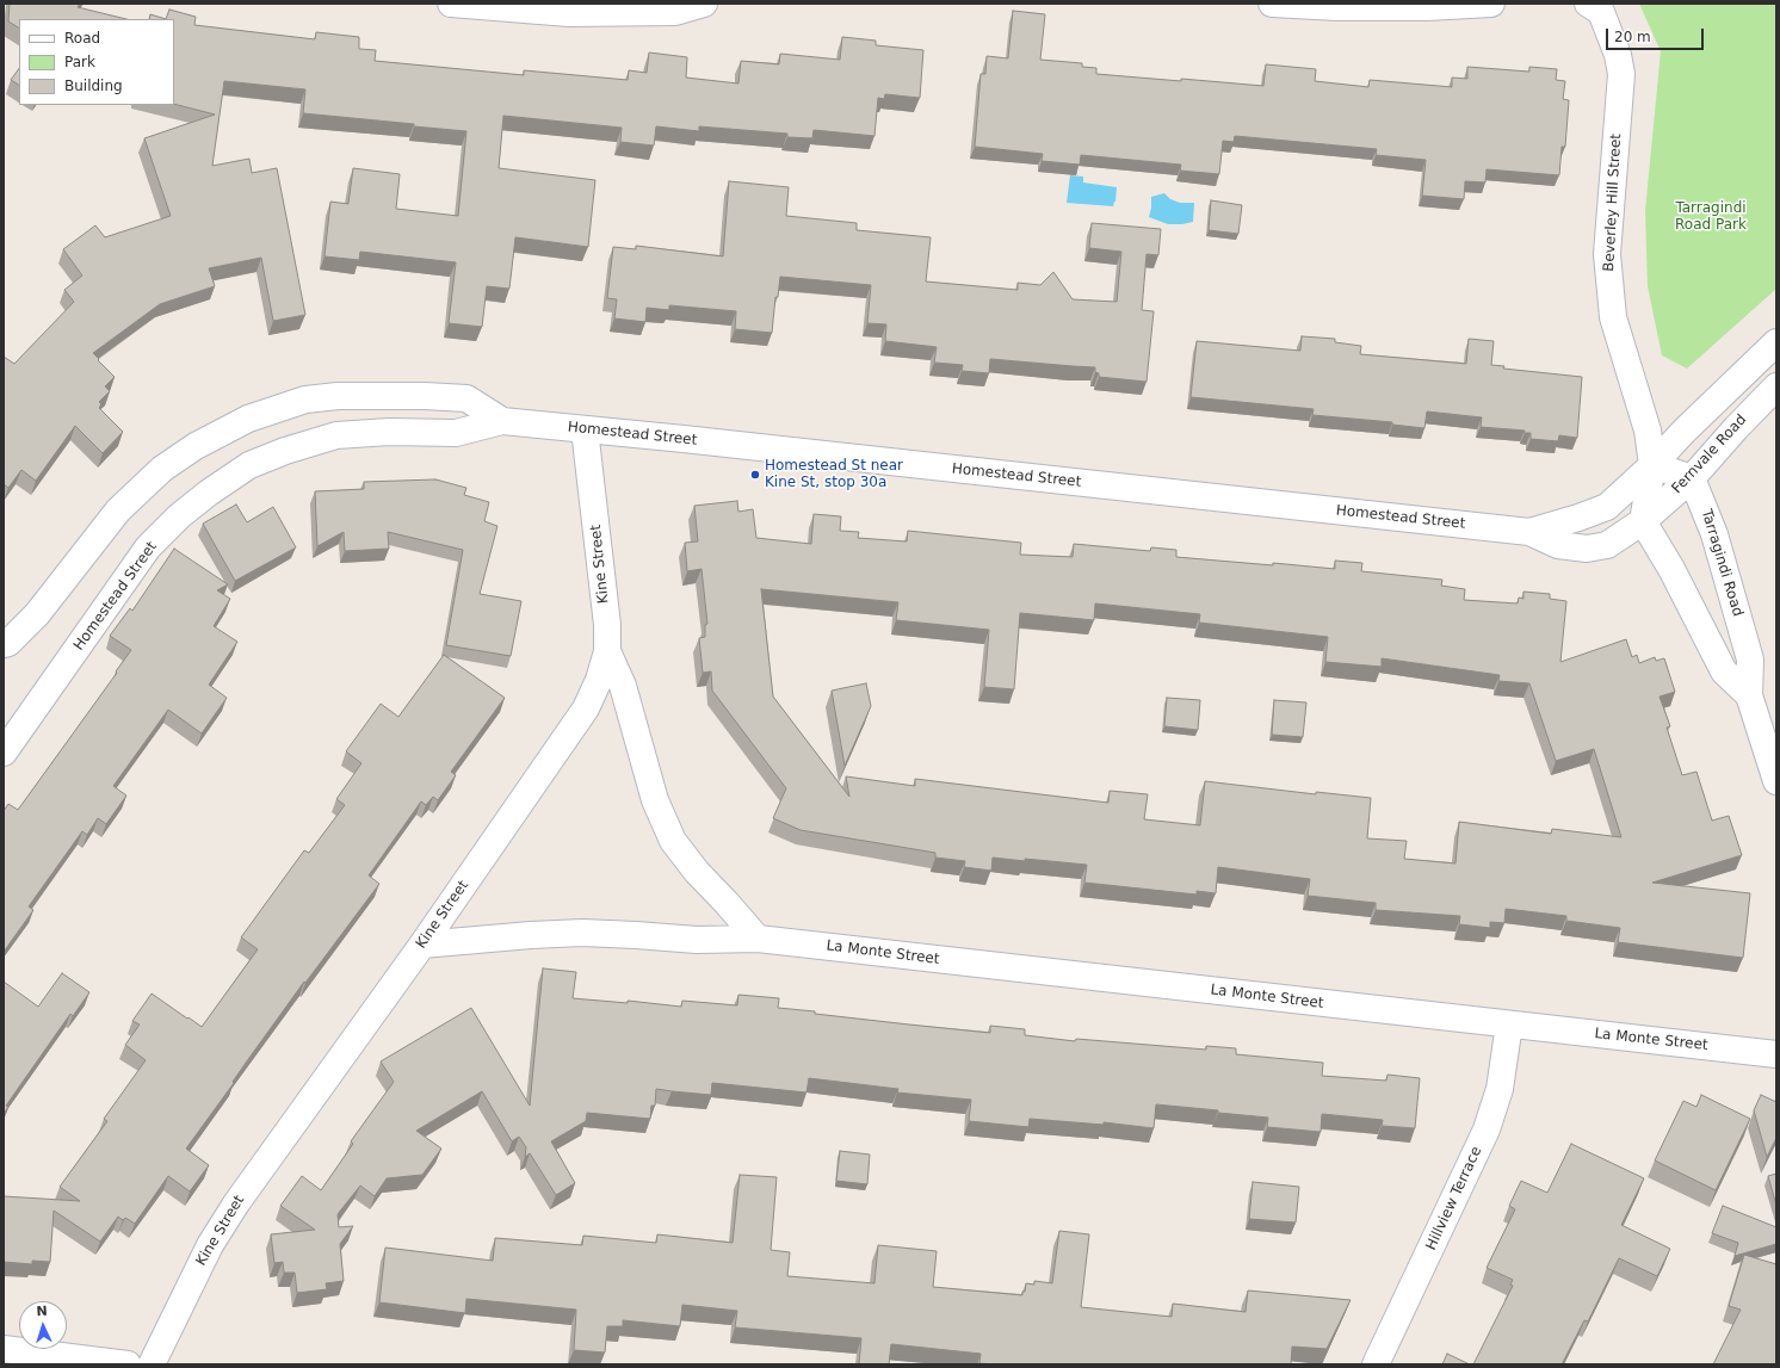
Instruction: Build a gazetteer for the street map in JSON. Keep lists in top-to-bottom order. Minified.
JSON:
{"streets":{"street":["Beverley Hill Street","Homestead Street","Fernvale Road","Tarragindi Road","Kine Street","La Monte Street","Hillview Terrace"]},"crossings":[["Beverley Hill Street","Homestead Street"],["Homestead Street","Fernvale Road"],["Homestead Street","Tarragindi Road"],["Homestead Street","Kine Street"],["Fernvale Road","Tarragindi Road"],["Kine Street","La Monte Street"],["La Monte Street","Hillview Terrace"]],"parks":["Tarragindi Road Park"],"places":["Homestead St near Kine St, stop 30a"],"legend":["Road","Park","Building"],"scale_bar":"20 m","north":"top"}
